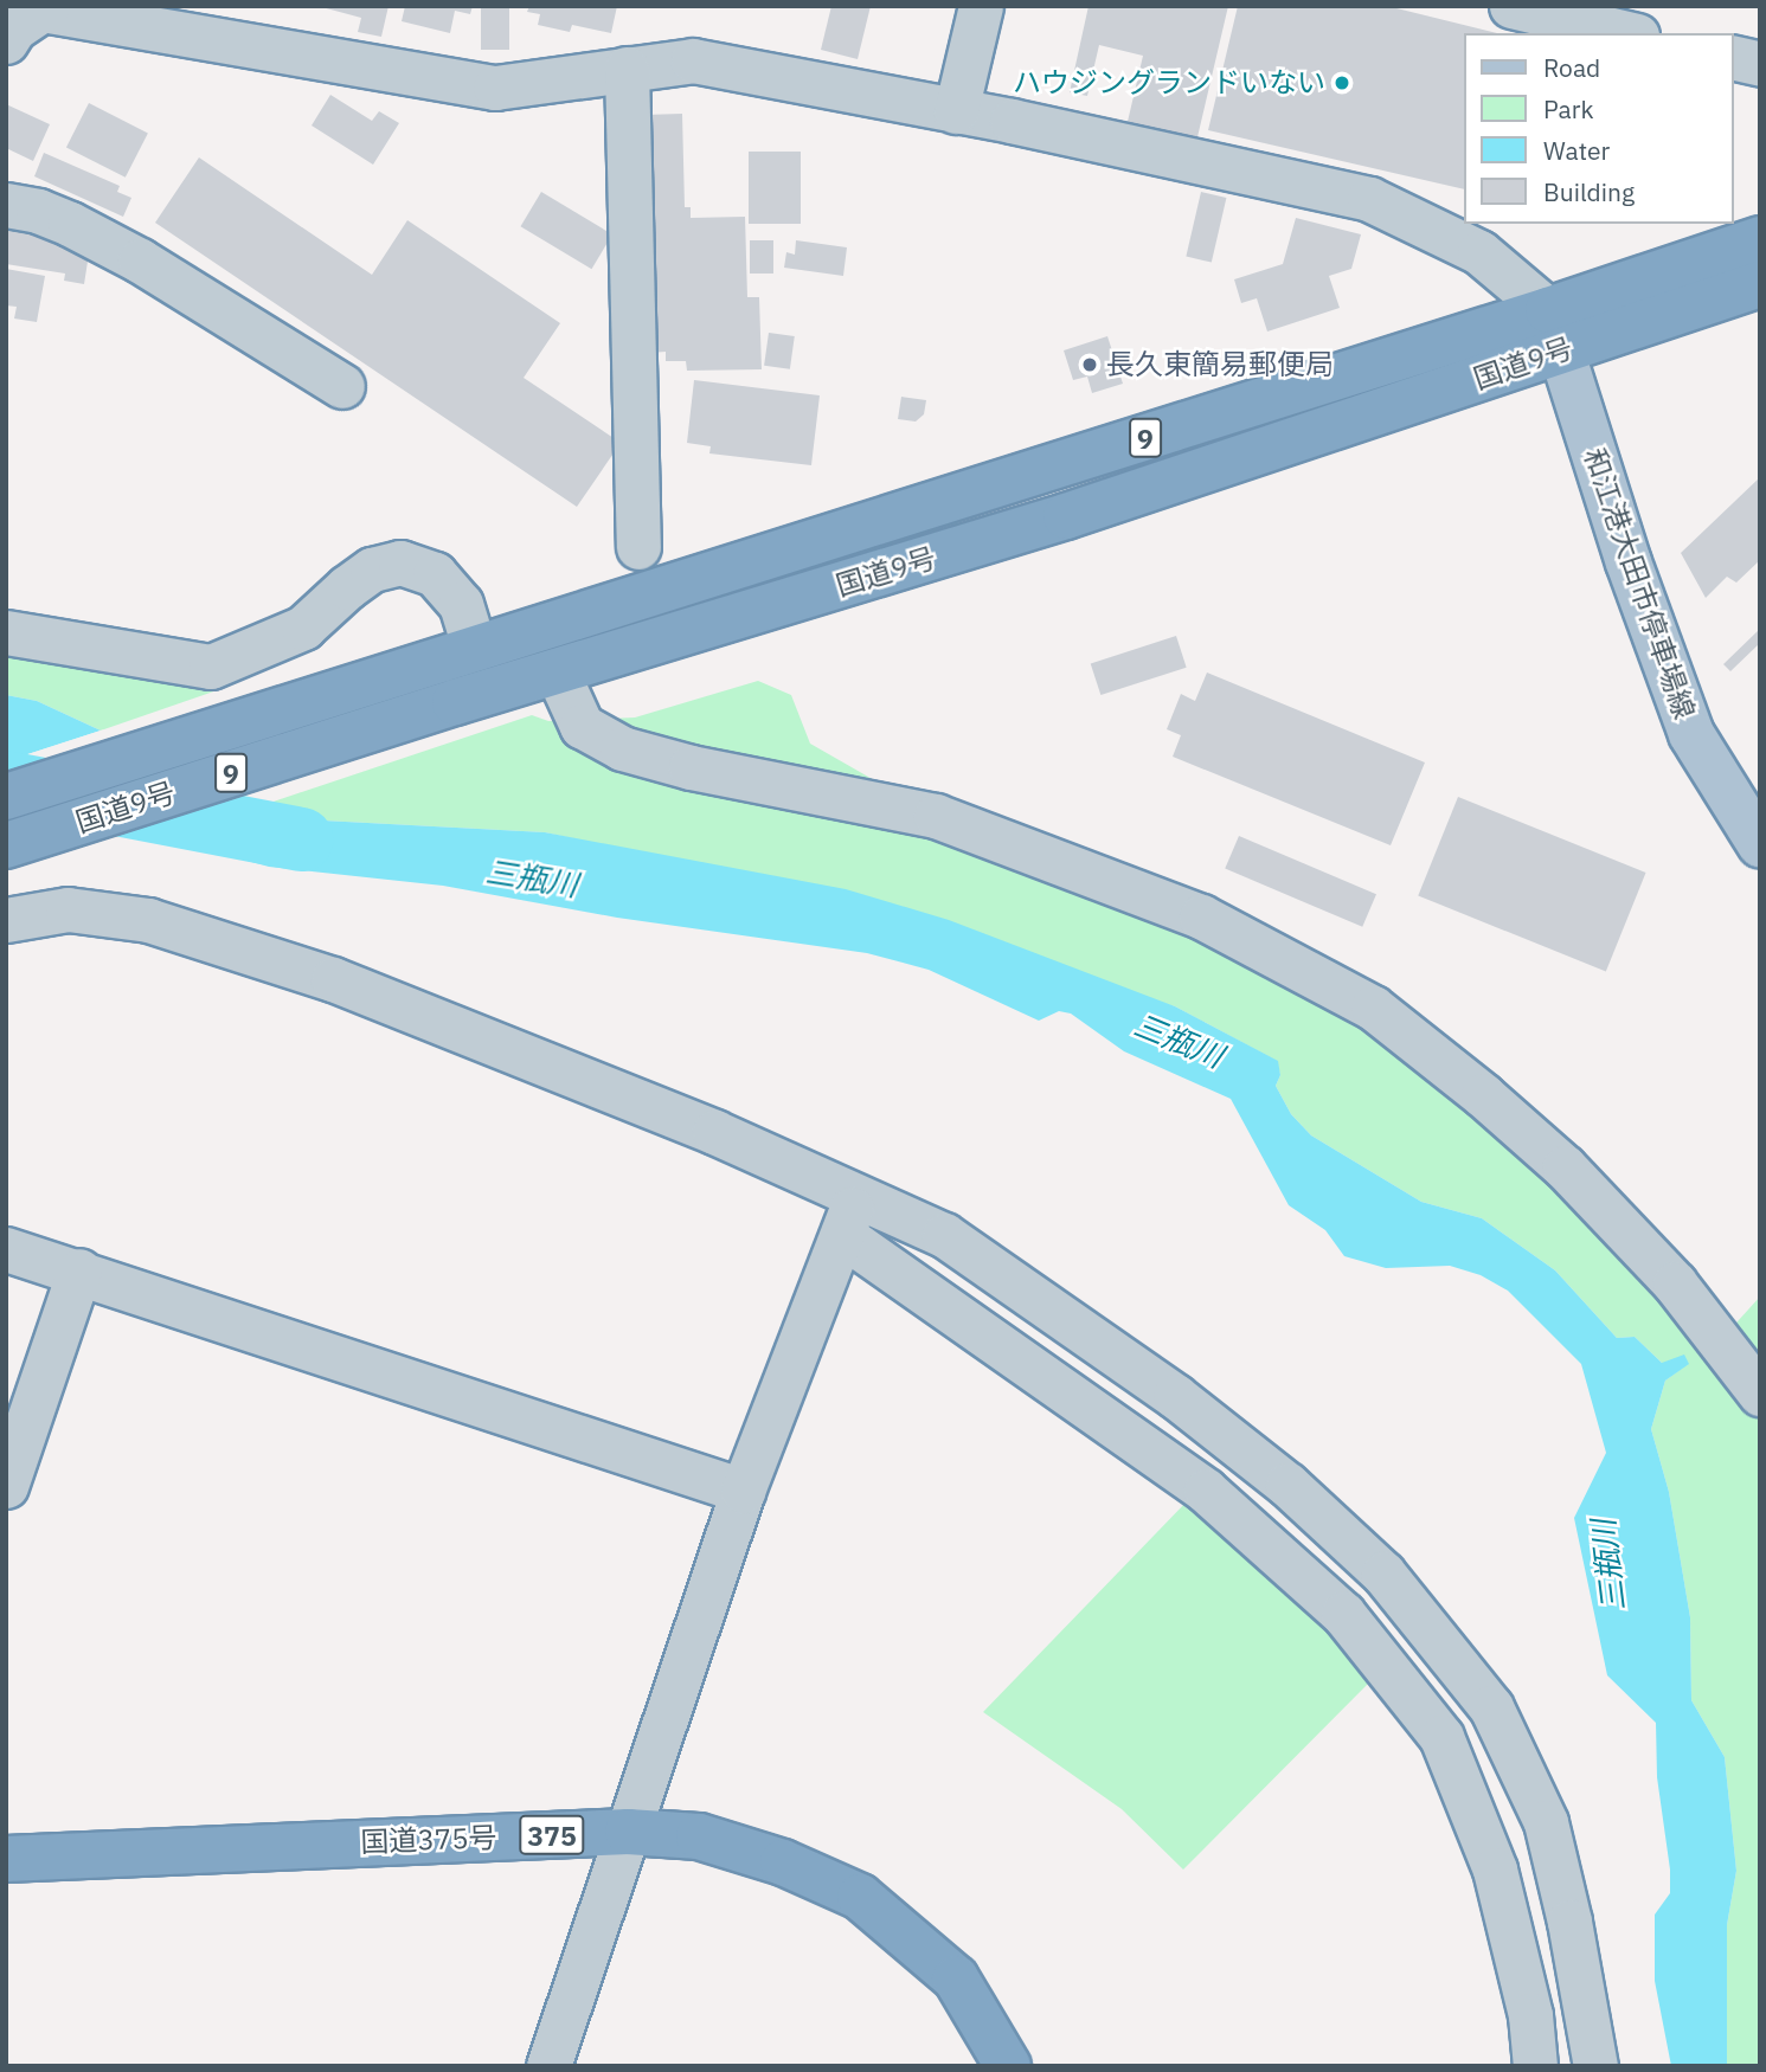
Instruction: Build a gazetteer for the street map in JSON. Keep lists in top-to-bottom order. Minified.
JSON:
{"streets":{"highway":["国道9号","9","375","国道375号"],"main road":["和江港大田市停車場線"]},"crossings":[["国道9号","和江港大田市停車場線"]],"water":["三瓶川"],"places":["ハウジングランドいない","長久東簡易郵便局"],"legend":["Road","Park","Water","Building"]}
